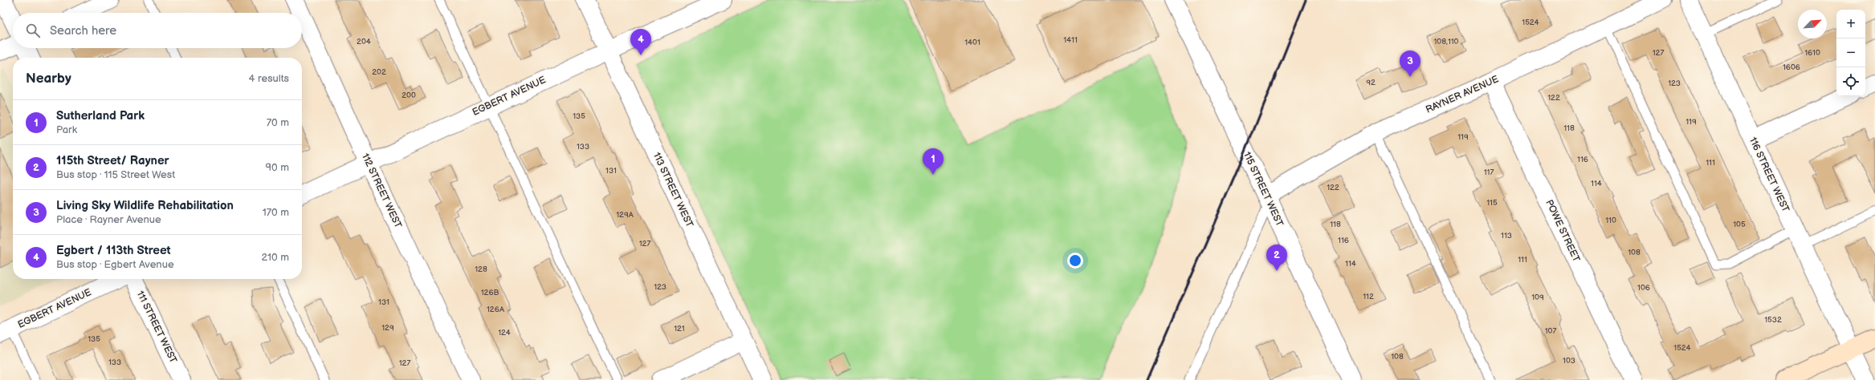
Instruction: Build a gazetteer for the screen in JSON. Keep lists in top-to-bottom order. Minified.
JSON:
{"streets":{"street":["RAYNER AVENUE","EGBERT AVENUE","116 STREET WEST","115 STREET WEST","113 STREET WEST","112 STREET WEST","POWE STREET","111 STREET WEST"]},"crossings":[["RAYNER AVENUE","115 STREET WEST"],["RAYNER AVENUE","POWE STREET"],["EGBERT AVENUE","113 STREET WEST"],["EGBERT AVENUE","112 STREET WEST"]],"house_numbers":["1524","1411","204","108,110","1401","127","1610","1606","202","92","123","200","122","135","119","118","119","133","116","111","131","117","114","122","115","129A","110","118","105","113","116","127","108","111","114","128","123","106","126B","112","109","131","126A","1532","129","121","107","124","135","1524","108","103","133","127"],"north":"top right","page":{"map_buttons":["+","−"],"search":"Search here","pins":["4","3","1","2"],"heading":["Nearby","4 results"],"list":[{"mark":"1","name":"Sutherland Park","note":"Park","value":"70 m"},{"mark":"2","name":"115th Street/ Rayner","note":"Bus stop · 115 Street West","value":"90 m"},{"mark":"3","name":"Living Sky Wildlife Rehabilitation","note":"Place · Rayner Avenue","value":"170 m"},{"mark":"4","name":"Egbert / 113th Street","note":"Bus stop · Egbert Avenue","value":"210 m"}]}}
